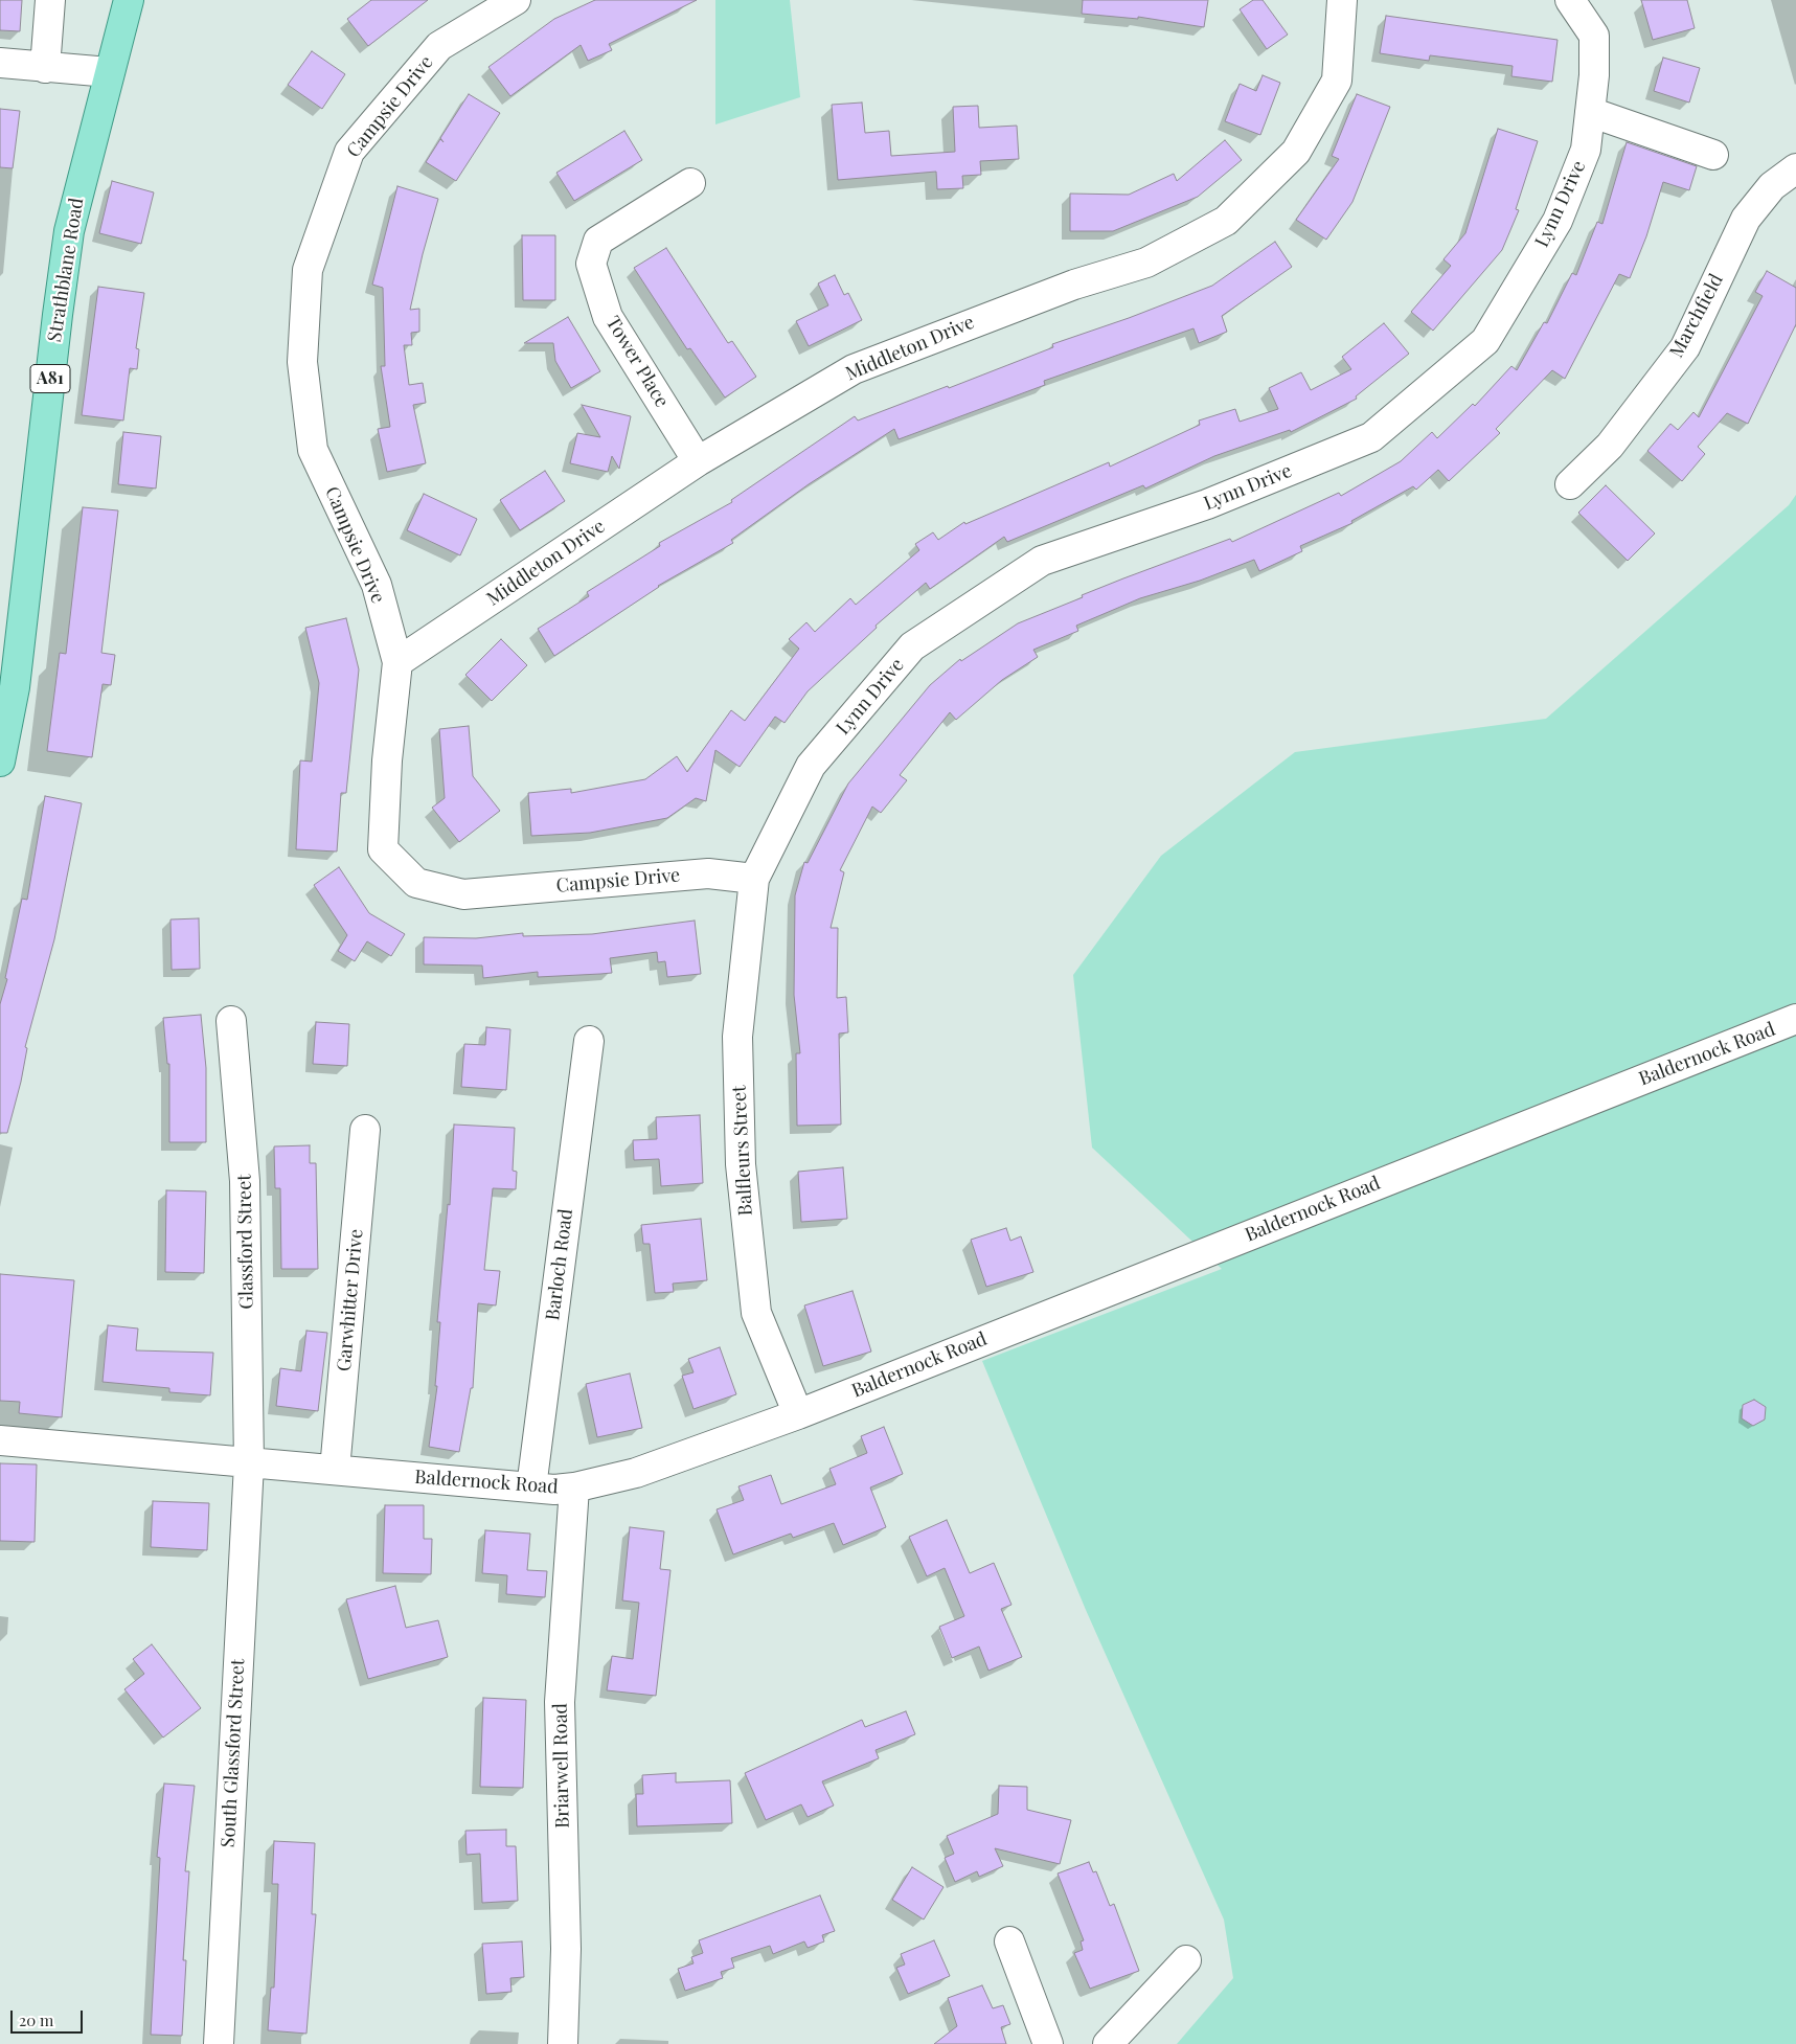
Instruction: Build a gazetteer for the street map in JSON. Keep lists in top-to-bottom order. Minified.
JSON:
{"streets":{"main road":["Strathblane Road","A81"],"street":["Campsie Drive","Lynn Drive","Marchfield","Middleton Drive","Tower Place","Baldernock Road","Balfleurs Street","Glassford Street","Barloch Road","Garwhitter Drive","South Glassford Street","Briarwell Road"]},"crossings":[["Campsie Drive","Lynn Drive"],["Campsie Drive","Middleton Drive"],["Campsie Drive","Balfleurs Street"],["Lynn Drive","Balfleurs Street"],["Middleton Drive","Tower Place"],["Baldernock Road","Balfleurs Street"],["Baldernock Road","Glassford Street"],["Baldernock Road","Barloch Road"],["Baldernock Road","Garwhitter Drive"],["Baldernock Road","South Glassford Street"],["Baldernock Road","Briarwell Road"],["Glassford Street","South Glassford Street"]],"scale_bar":"20 m"}
